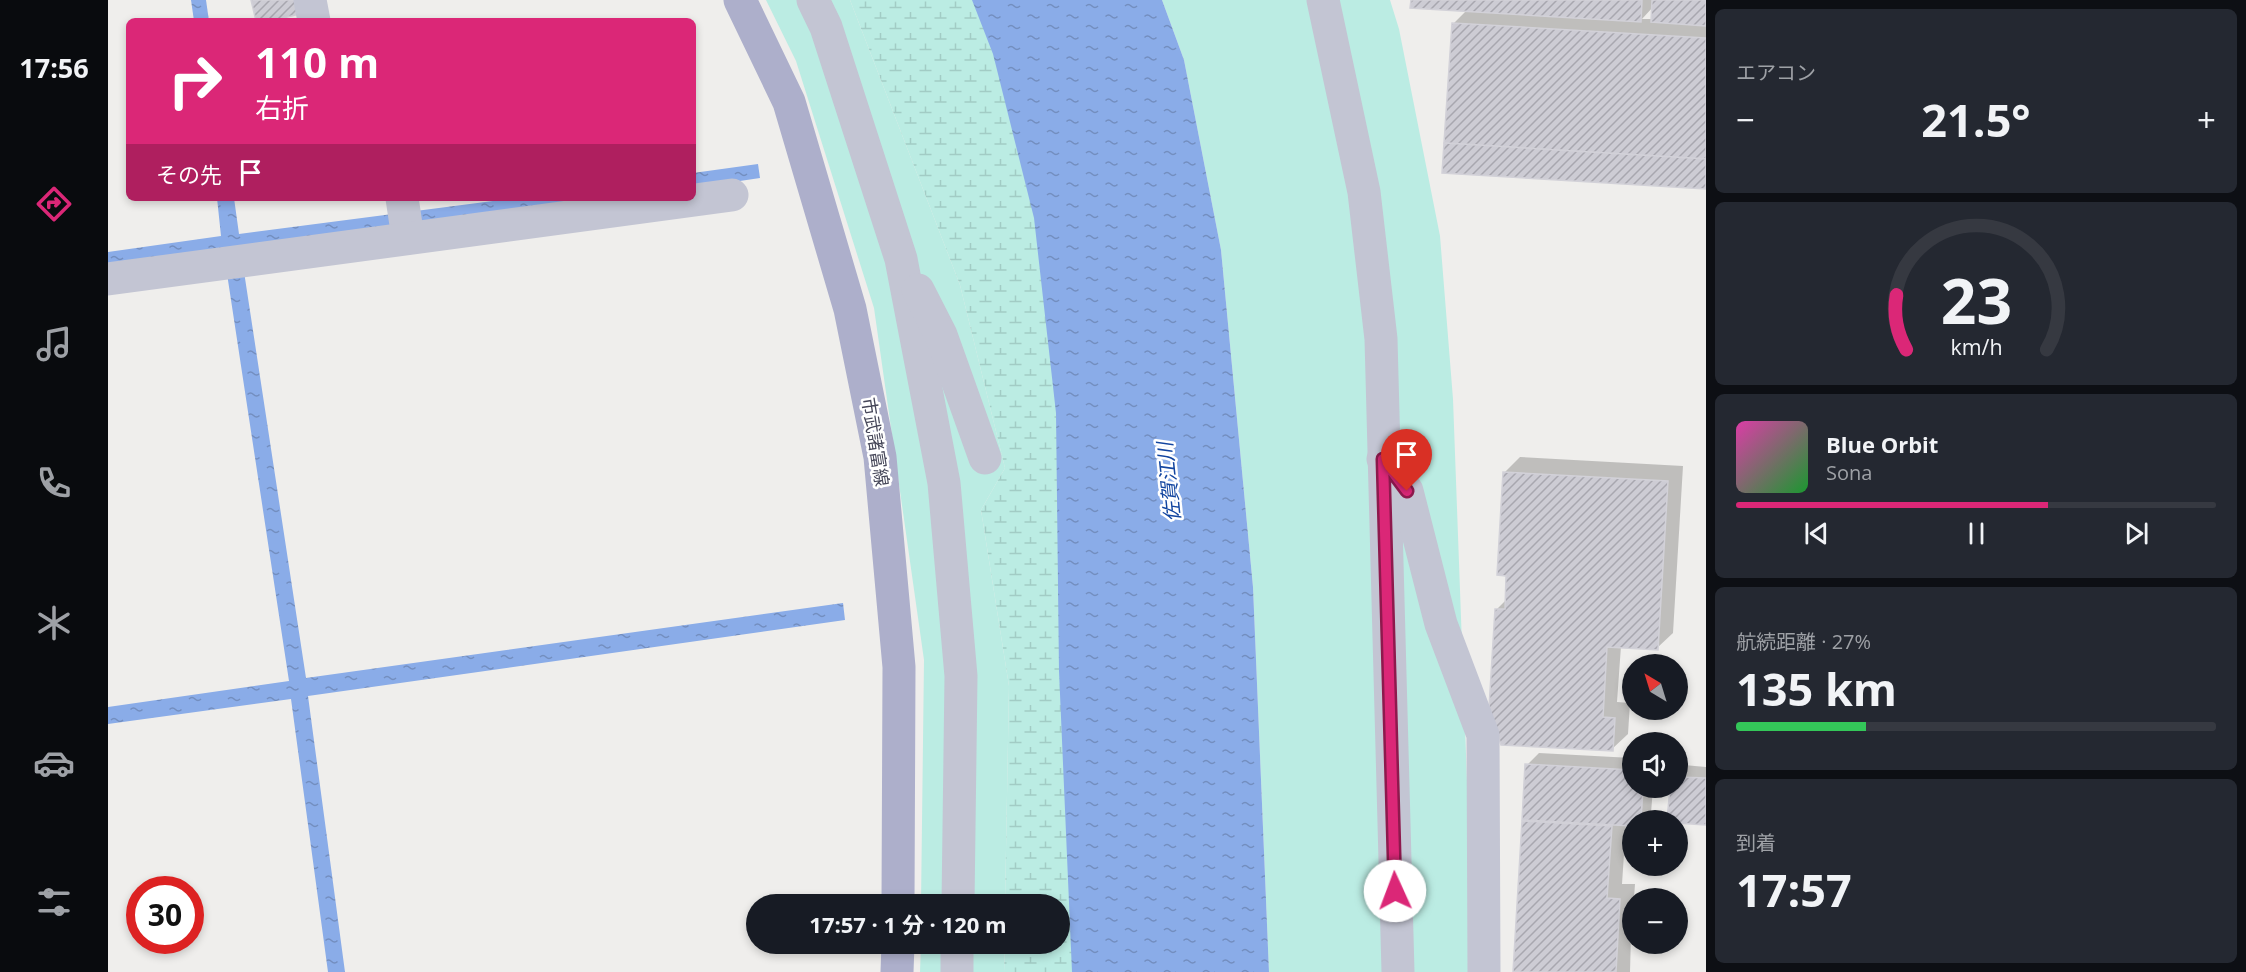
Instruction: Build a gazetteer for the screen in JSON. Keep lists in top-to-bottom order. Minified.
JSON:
{"streets":{"main road":["市武諸富線"]},"water":["佐賀江川"],"north":"top left","page":{"tabs":"17:56","tile":["エアコン",["航続距離 · 27%","135 km"],["到着","17:57"]],"turn":["110 m","右折"],"heat":["−","21.5°","+"],"then":"その先","song":["Blue Orbit","Sona"],"map_buttons":["+","−"],"limit":"30","trip":"17:57 · 1 分 · 120 m","gauge":["23","km/h"]}}
